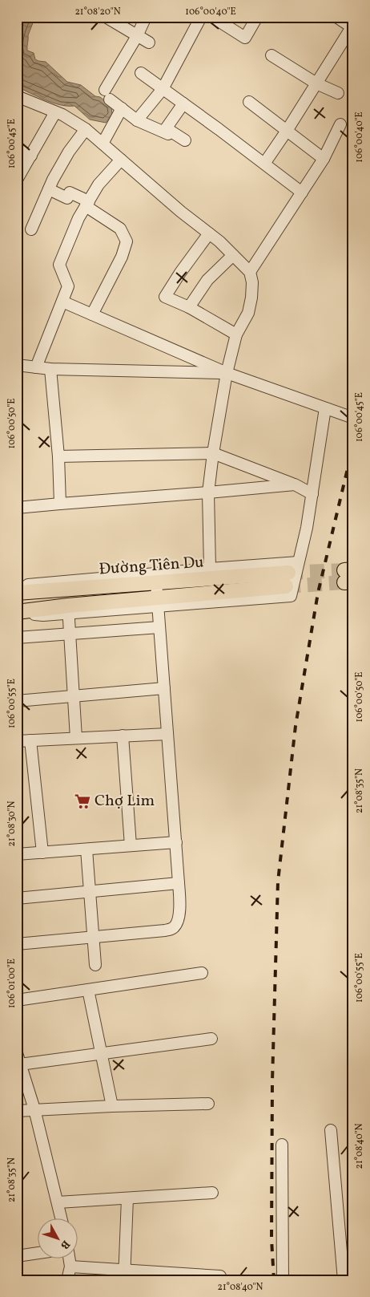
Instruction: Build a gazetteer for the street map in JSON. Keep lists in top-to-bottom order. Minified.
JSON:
{"streets":{"main road":["Đường Tiên Du"]},"places":{"supermarket":["Chợ Lim"]},"north":"bottom right","coordinates":["21°08'20\"N","106°00'40\"E","106°00'45\"E","106°00'50\"E","106°00'55\"E","21°08'35\"N","21°08'30\"N","106°01'00\"E","21°08'40\"N"]}
